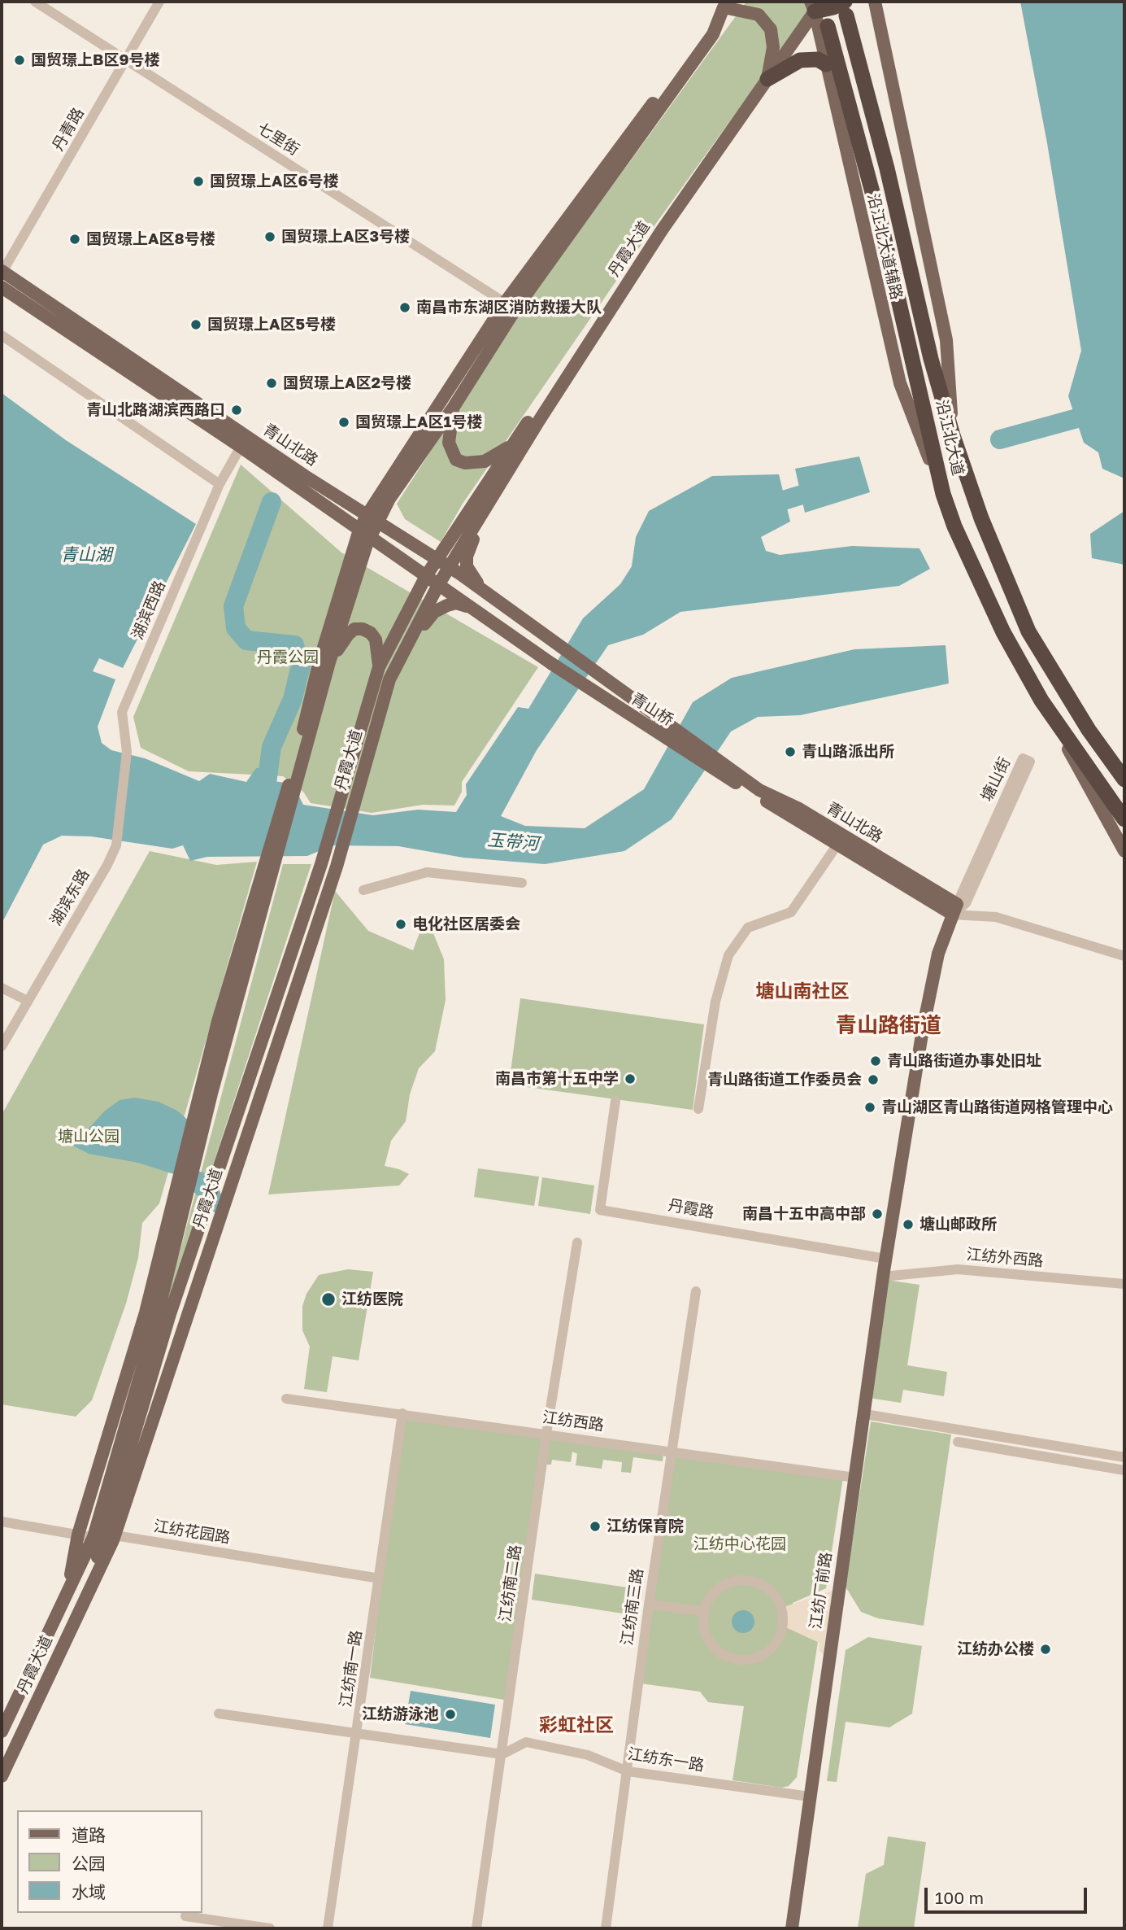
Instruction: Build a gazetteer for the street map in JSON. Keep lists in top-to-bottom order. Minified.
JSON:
{"streets":{"highway":["沿江北大道"],"main road":["沿江北大道辅路","丹霞大道","青山北路","青山桥","塘山街","江纺厂前路"],"street":["丹青路","七里街","湖滨西路","湖滨东路","丹霞路","江纺外西路","江纺西路","江纺花园路","江纺南二路","江纺南三路","江纺南一路","江纺东一路"]},"crossings":[["丹青路","七里街"],["丹青路","青山北路"],["七里街","丹霞大道"],["沿江北大道辅路","丹霞大道"],["沿江北大道辅路","沿江北大道"],["丹霞大道","青山北路"],["丹霞大道","江纺花园路"],["青山北路","湖滨西路"],["青山北路","青山桥"],["青山北路","塘山街"],["湖滨西路","湖滨东路"],["塘山街","丹霞路"],["塘山街","江纺外西路"],["塘山街","江纺厂前路"],["丹霞路","江纺外西路"],["丹霞路","江纺厂前路"],["江纺外西路","江纺厂前路"],["江纺西路","江纺南二路"],["江纺西路","江纺厂前路"],["江纺西路","江纺南三路"],["江纺西路","江纺南一路"],["江纺花园路","江纺南一路"],["江纺南二路","江纺东一路"],["江纺厂前路","江纺东一路"],["江纺南三路","江纺东一路"]],"districts":["塘山南社区","青山路街道","彩虹社区"],"water":["青山湖","玉带河"],"parks":["丹霞公园","塘山公园","江纺中心花园"],"places":["国贸璟上B区9号楼","国贸璟上A区6号楼","国贸璟上A区3号楼","国贸璟上A区8号楼","南昌市东湖区消防救援大队","国贸璟上A区5号楼","国贸璟上A区2号楼","青山北路湖滨西路口","国贸璟上A区1号楼","青山路派出所","电化社区居委会","青山路街道办事处旧址","南昌市第十五中学","青山路街道工作委员会","青山湖区青山路街道网格管理中心","南昌十五中高中部","塘山邮政所","江纺医院","江纺保育院","江纺办公楼","江纺游泳池"],"legend":["道路","公园","水域"],"scale_bar":"100 m"}
